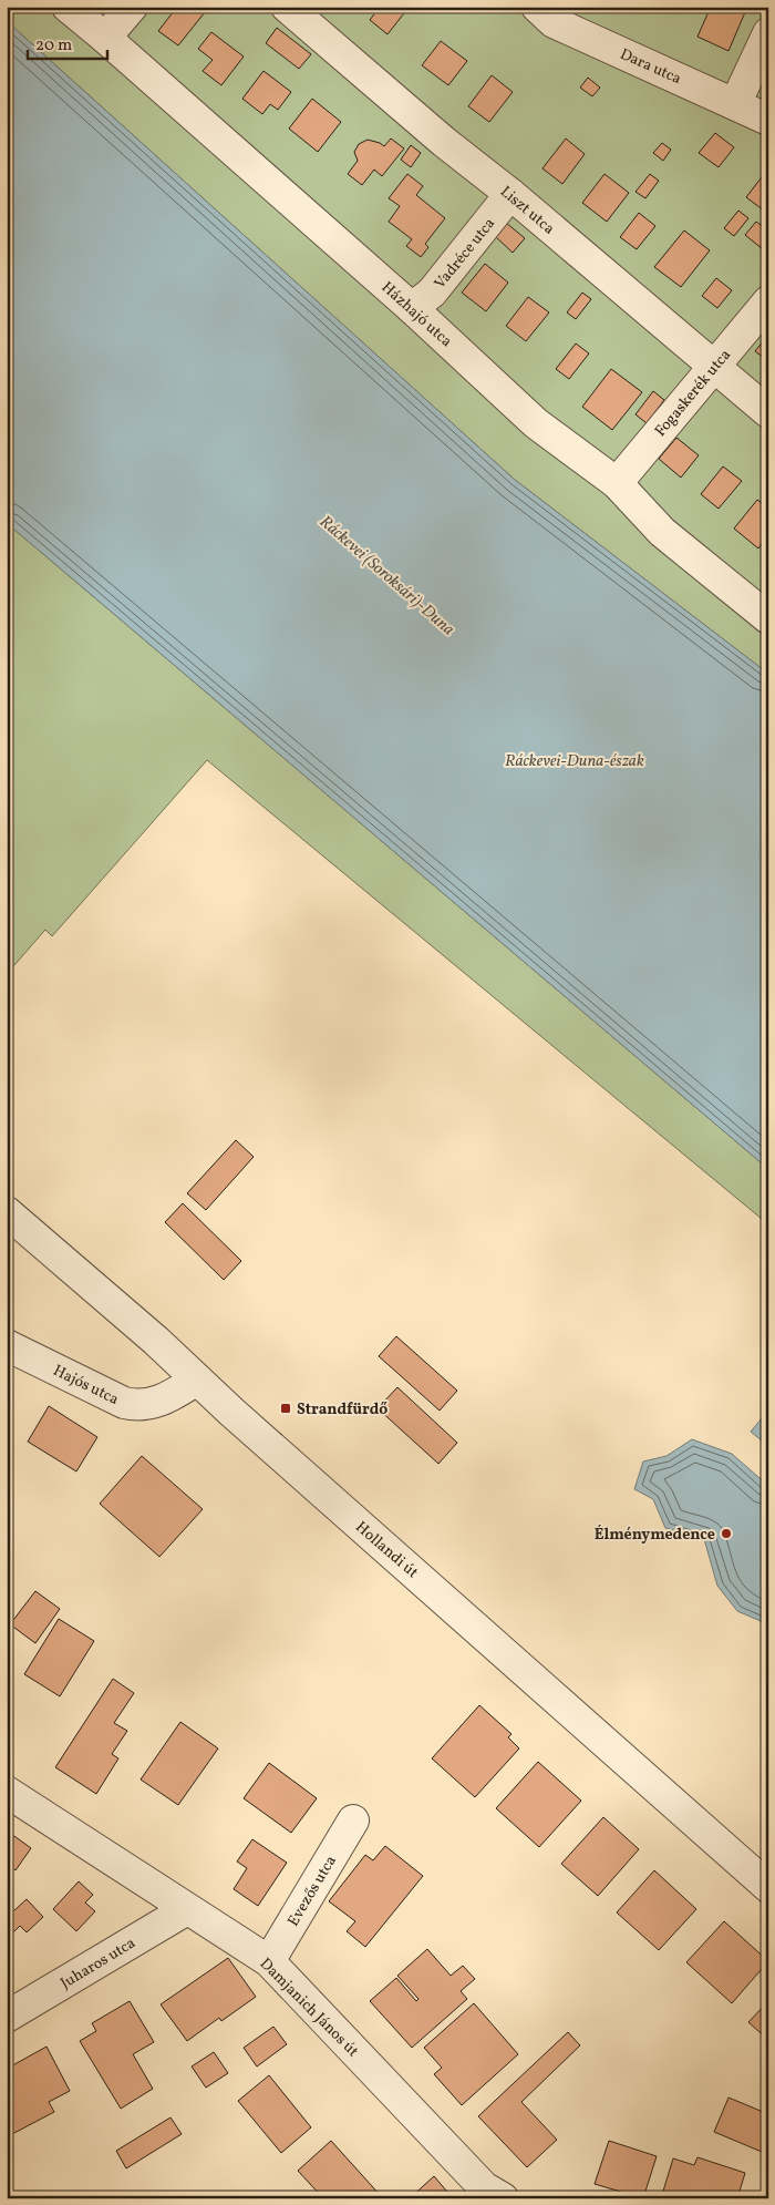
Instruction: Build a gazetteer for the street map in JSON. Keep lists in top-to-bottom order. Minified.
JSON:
{"streets":{"street":["Dara utca","Liszt utca","Vadréce utca","Házhajó utca","Fogaskerék utca","Hajós utca","Hollandi út","Evezős utca","Juharos utca","Damjanich János út"]},"crossings":[["Liszt utca","Vadréce utca"],["Liszt utca","Fogaskerék utca"],["Vadréce utca","Házhajó utca"],["Házhajó utca","Fogaskerék utca"],["Hajós utca","Hollandi út"],["Evezős utca","Damjanich János út"],["Juharos utca","Damjanich János út"]],"water":["Ráckevei (Soroksári)-Duna","Ráckevei-Duna-észak"],"places":{"transit":["Strandfürdő"],"other":["Élménymedence"]},"scale_bar":"20 m"}
